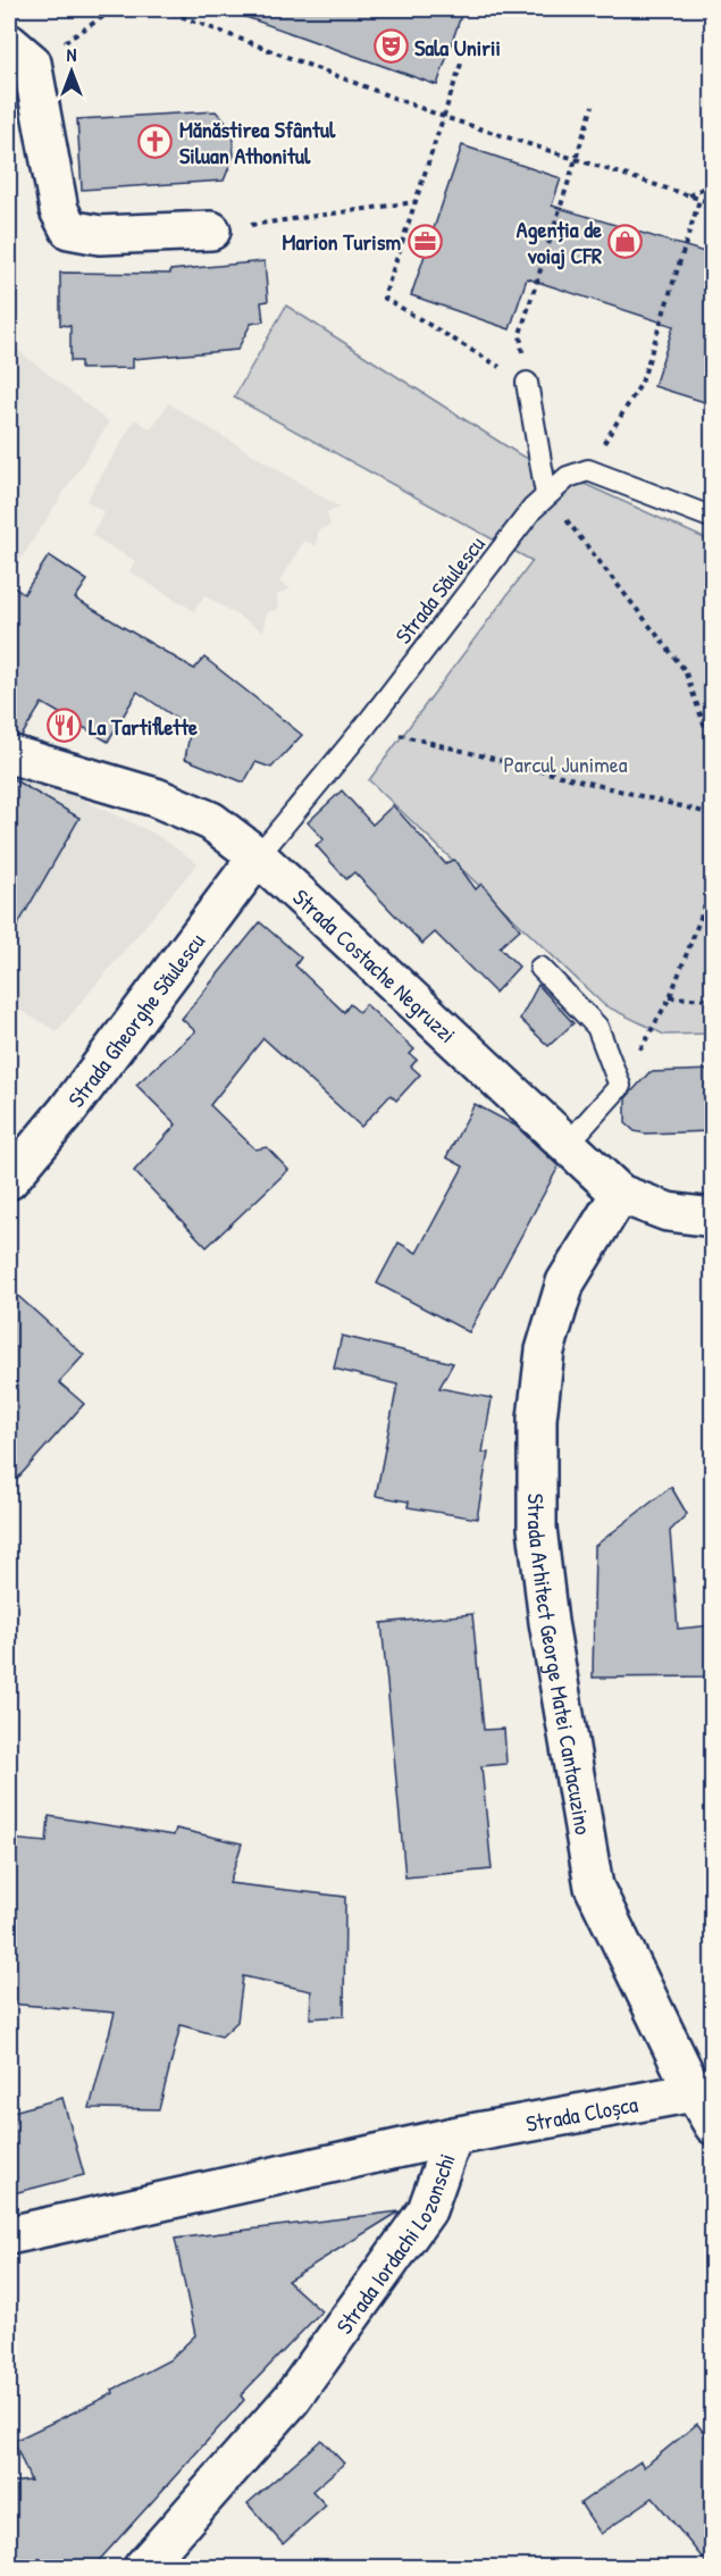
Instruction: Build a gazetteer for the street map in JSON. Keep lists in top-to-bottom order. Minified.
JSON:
{"streets":{"street":["Strada Costache Negruzzi","Strada Gheorghe Săulescu","Strada Arhitect George Matei Cantacuzino","Strada Cloșca","Strada Iordachi Lozonschi"],"lane":["Strada Săulescu"]},"crossings":[["Strada Săulescu","Strada Costache Negruzzi"],["Strada Săulescu","Strada Gheorghe Săulescu"],["Strada Costache Negruzzi","Strada Gheorghe Săulescu"],["Strada Costache Negruzzi","Strada Arhitect George Matei Cantacuzino"],["Strada Arhitect George Matei Cantacuzino","Strada Cloșca"],["Strada Cloșca","Strada Iordachi Lozonschi"]],"parks":["Parcul Junimea"],"places":{"theatre":["Sala Unirii"],"church":["Mănăstirea Sfântul Siluan Athonitul"],"office":["Marion Turism"],"shop":["Agenția de voiaj CFR"],"restaurant":["La Tartiflette"]},"north":"top"}
